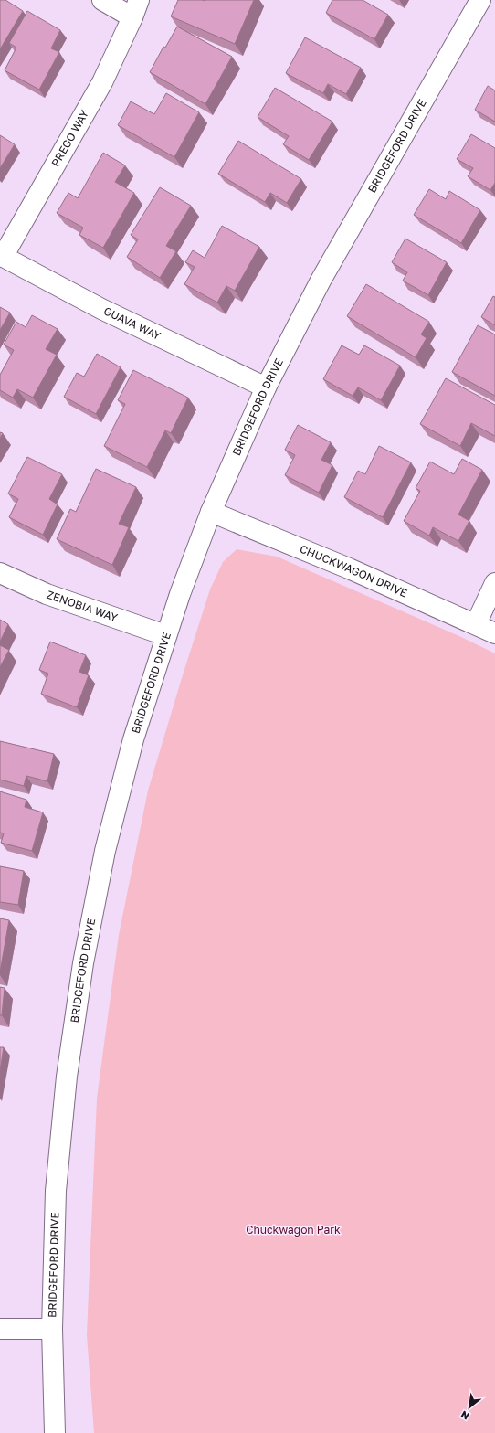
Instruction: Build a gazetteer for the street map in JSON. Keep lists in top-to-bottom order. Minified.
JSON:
{"streets":{"street":["PREGO WAY","BRIDGEFORD DRIVE","GUAVA WAY","CHUCKWAGON DRIVE","ZENOBIA WAY"]},"crossings":[["PREGO WAY","GUAVA WAY"],["BRIDGEFORD DRIVE","GUAVA WAY"],["BRIDGEFORD DRIVE","CHUCKWAGON DRIVE"],["BRIDGEFORD DRIVE","ZENOBIA WAY"]],"parks":["Chuckwagon Park"],"north":"bottom left"}
